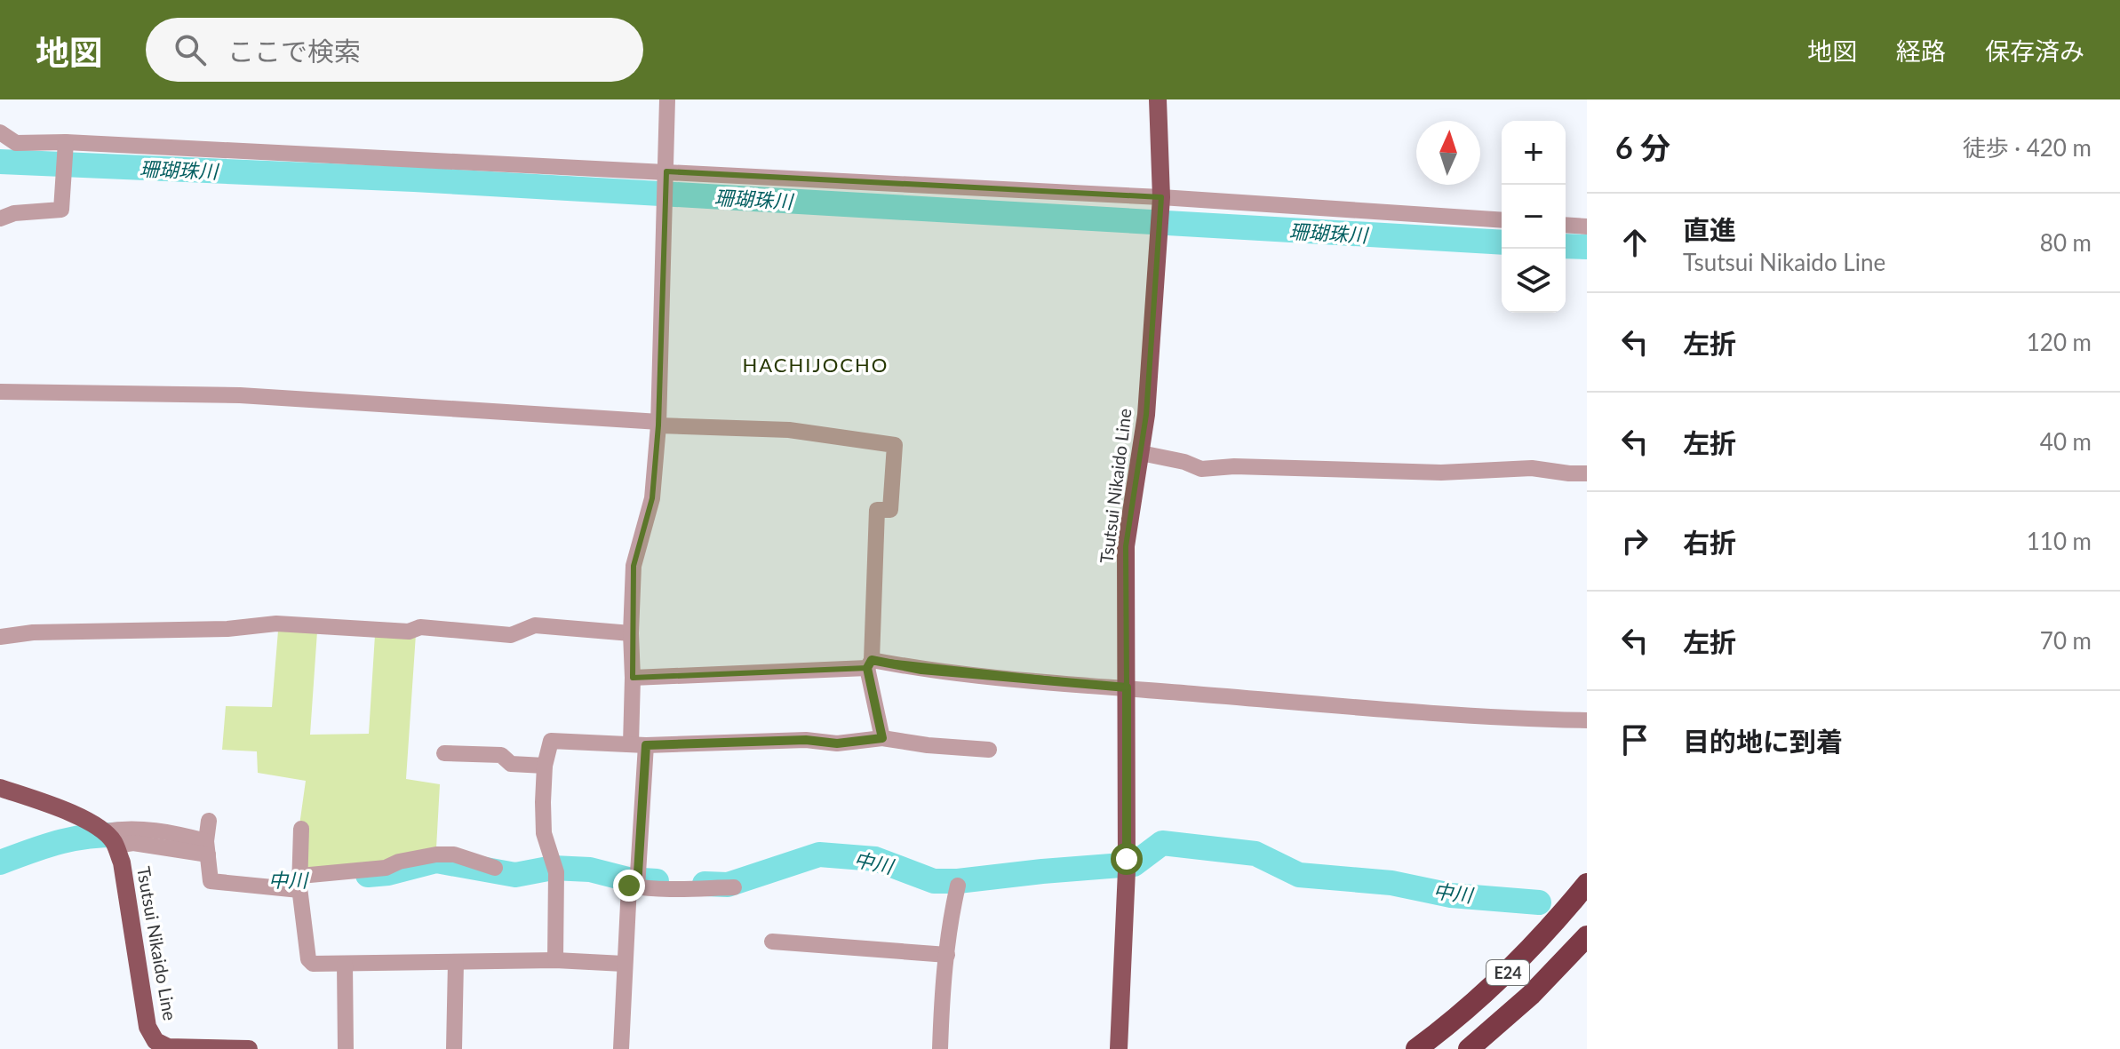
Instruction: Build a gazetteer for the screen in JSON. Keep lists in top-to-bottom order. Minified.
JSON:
{"streets":{"highway":["E24"],"main road":["Tsutsui Nikaido Line"]},"districts":["HACHIJOCHO"],"water":["珊瑚珠川","中川"],"north":"top","page":{"header":"地図","search":"ここで検索","nav":["地図","経路","保存済み"],"heading":["6 分","徒歩 · 420 m"],"map_buttons":["+","−"],"list":[["直進","Tsutsui Nikaido Line","80 m"],["左折","120 m"],["左折","40 m"],["右折","110 m"],["左折","70 m"],"目的地に到着"]}}
